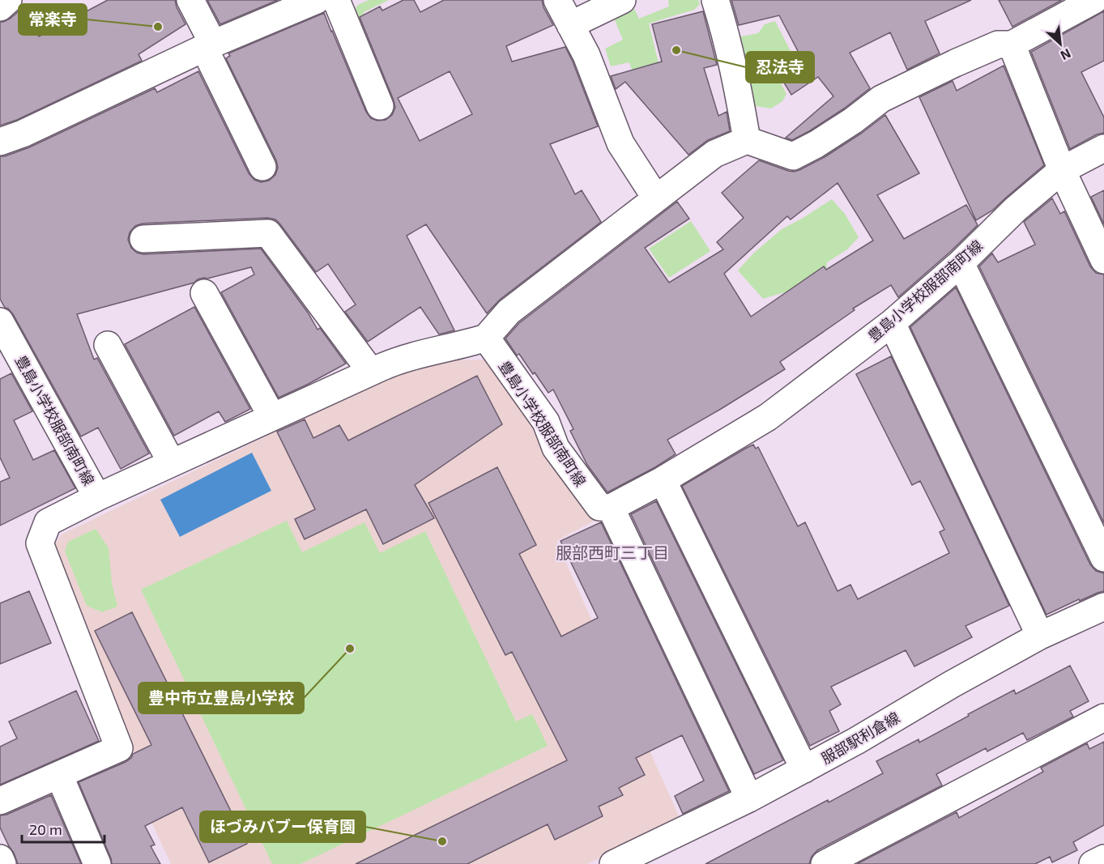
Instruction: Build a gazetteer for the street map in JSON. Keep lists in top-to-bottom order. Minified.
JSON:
{"streets":{"street":["豊島小学校服部南町線","服部駅利倉線"]},"districts":["服部西町三丁目"],"places":["常楽寺","忍法寺","豊中市立豊島小学校","ほづみバブー保育園"],"scale_bar":"20 m","north":"bottom right"}
